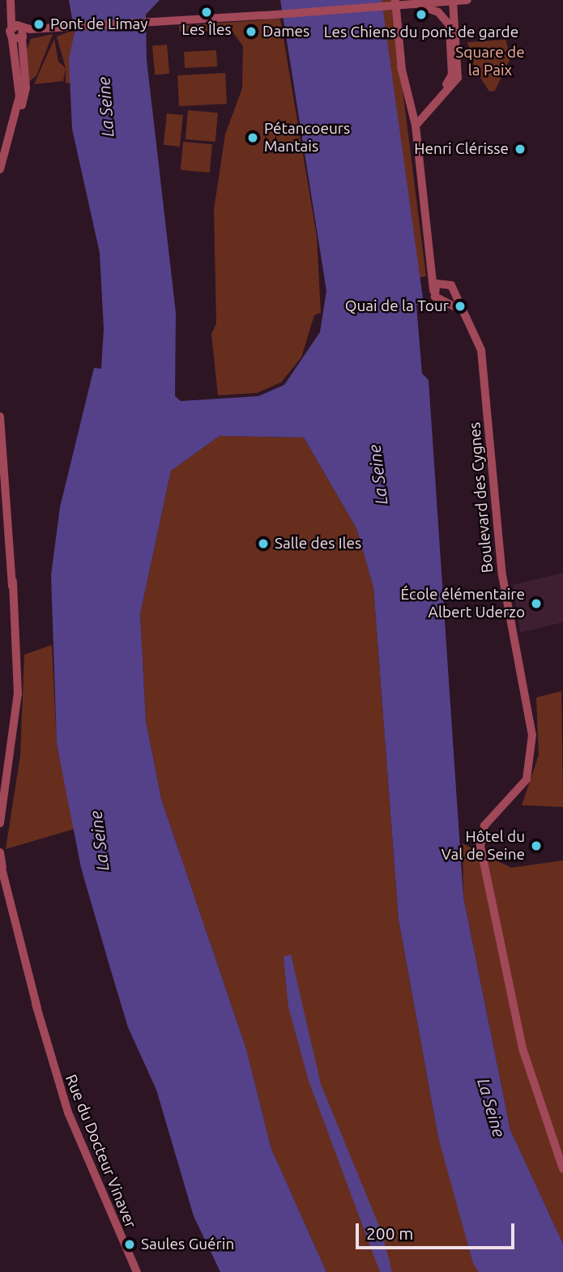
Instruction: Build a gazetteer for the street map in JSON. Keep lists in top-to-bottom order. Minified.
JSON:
{"streets":{"main road":["Boulevard des Cygnes","Rue du Docteur Vinaver"]},"water":["La Seine"],"parks":["Square de la Paix"],"places":["Les Îles","Les Chiens du pont de garde","Pont de Limay","Dames","Pétancoeurs Mantais","Henri Clérisse","Quai de la Tour","Salle des Iles","École élémentaire Albert Uderzo","Hôtel du Val de Seine","Saules Guérin"],"scale_bar":"200 m"}
